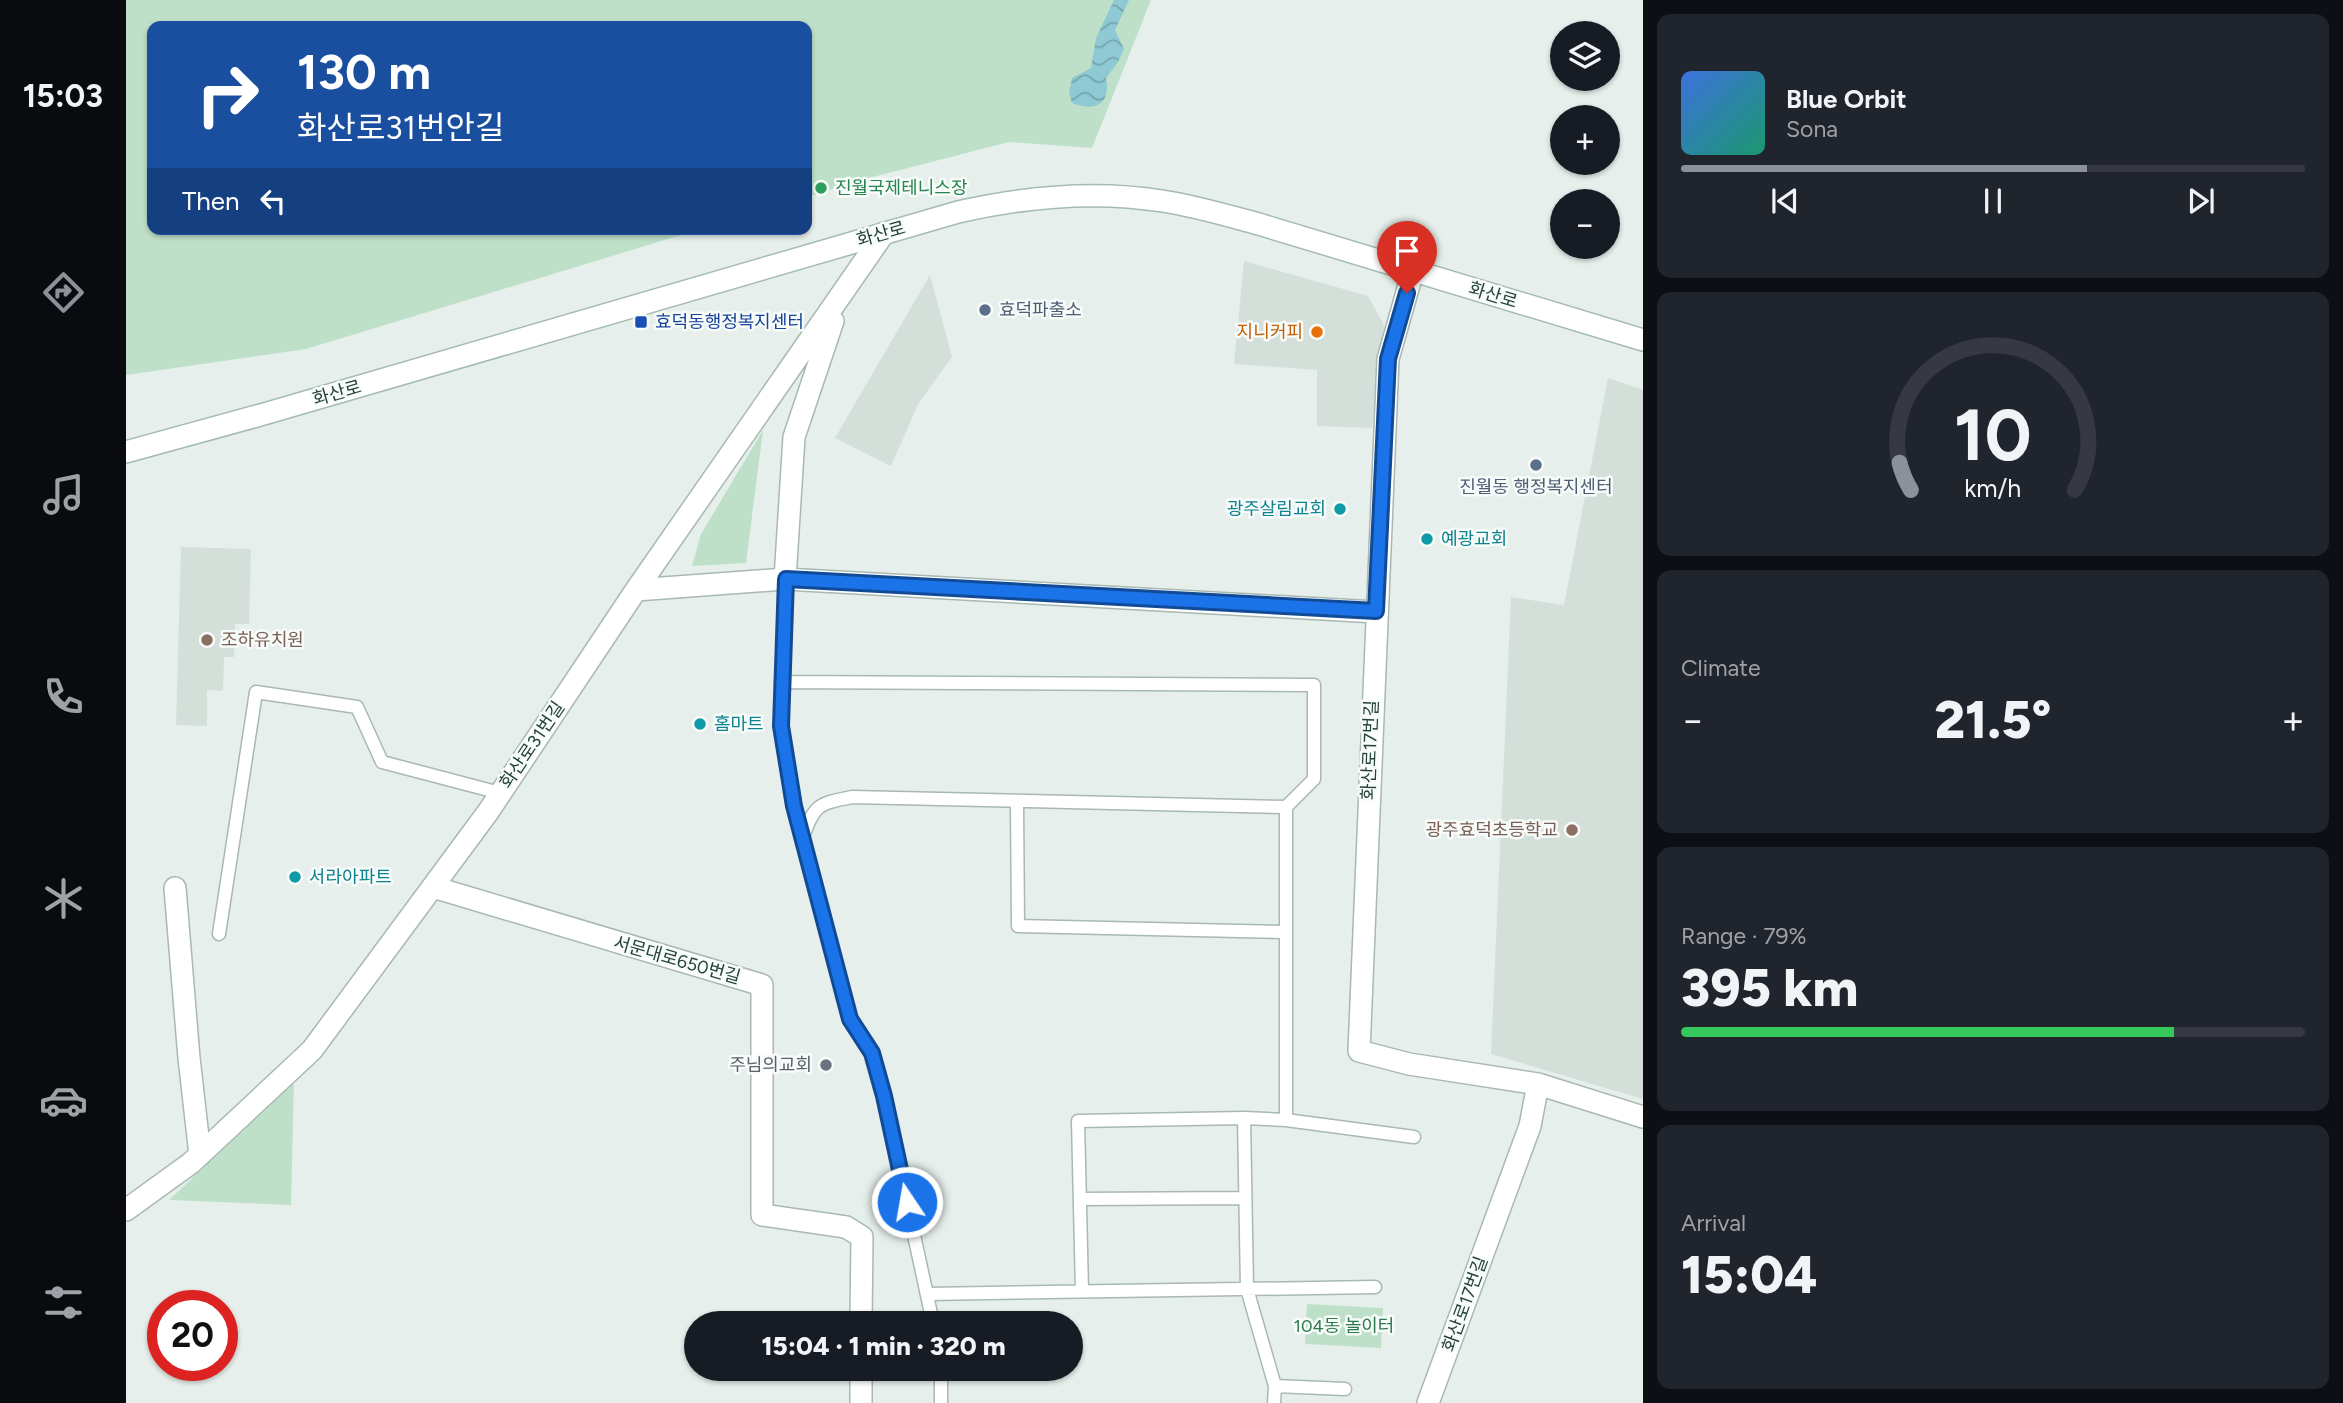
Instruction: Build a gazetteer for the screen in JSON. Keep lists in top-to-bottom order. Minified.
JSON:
{"streets":{"street":["화산로","화산로31번길","화산로17번길","서문대로650번길"]},"crossings":[["화산로","화산로31번길"],["화산로","화산로17번길"],["화산로31번길","서문대로650번길"]],"parks":["104동 놀이터"],"places":{"other":["진월국제테니스장","효덕파출소","지니커피","진월동 행정복지센터","광주살림교회","예광교회","조하유치원","홈마트","광주효덕초등학교","서라아파트","주님의교회"],"transit":["효덕동행정복지센터"]},"page":{"tabs":"15:03","map_buttons":["+","−"],"turn":["130 m","화산로31번안길"],"song":["Blue Orbit","Sona"],"then":"Then","tile":["Climate",["Range · 79%","395 km"],["Arrival","15:04"]],"heat":["−","21.5°","+"],"limit":"20","trip":"15:04 · 1 min · 320 m","gauge":["10","km/h"]}}
